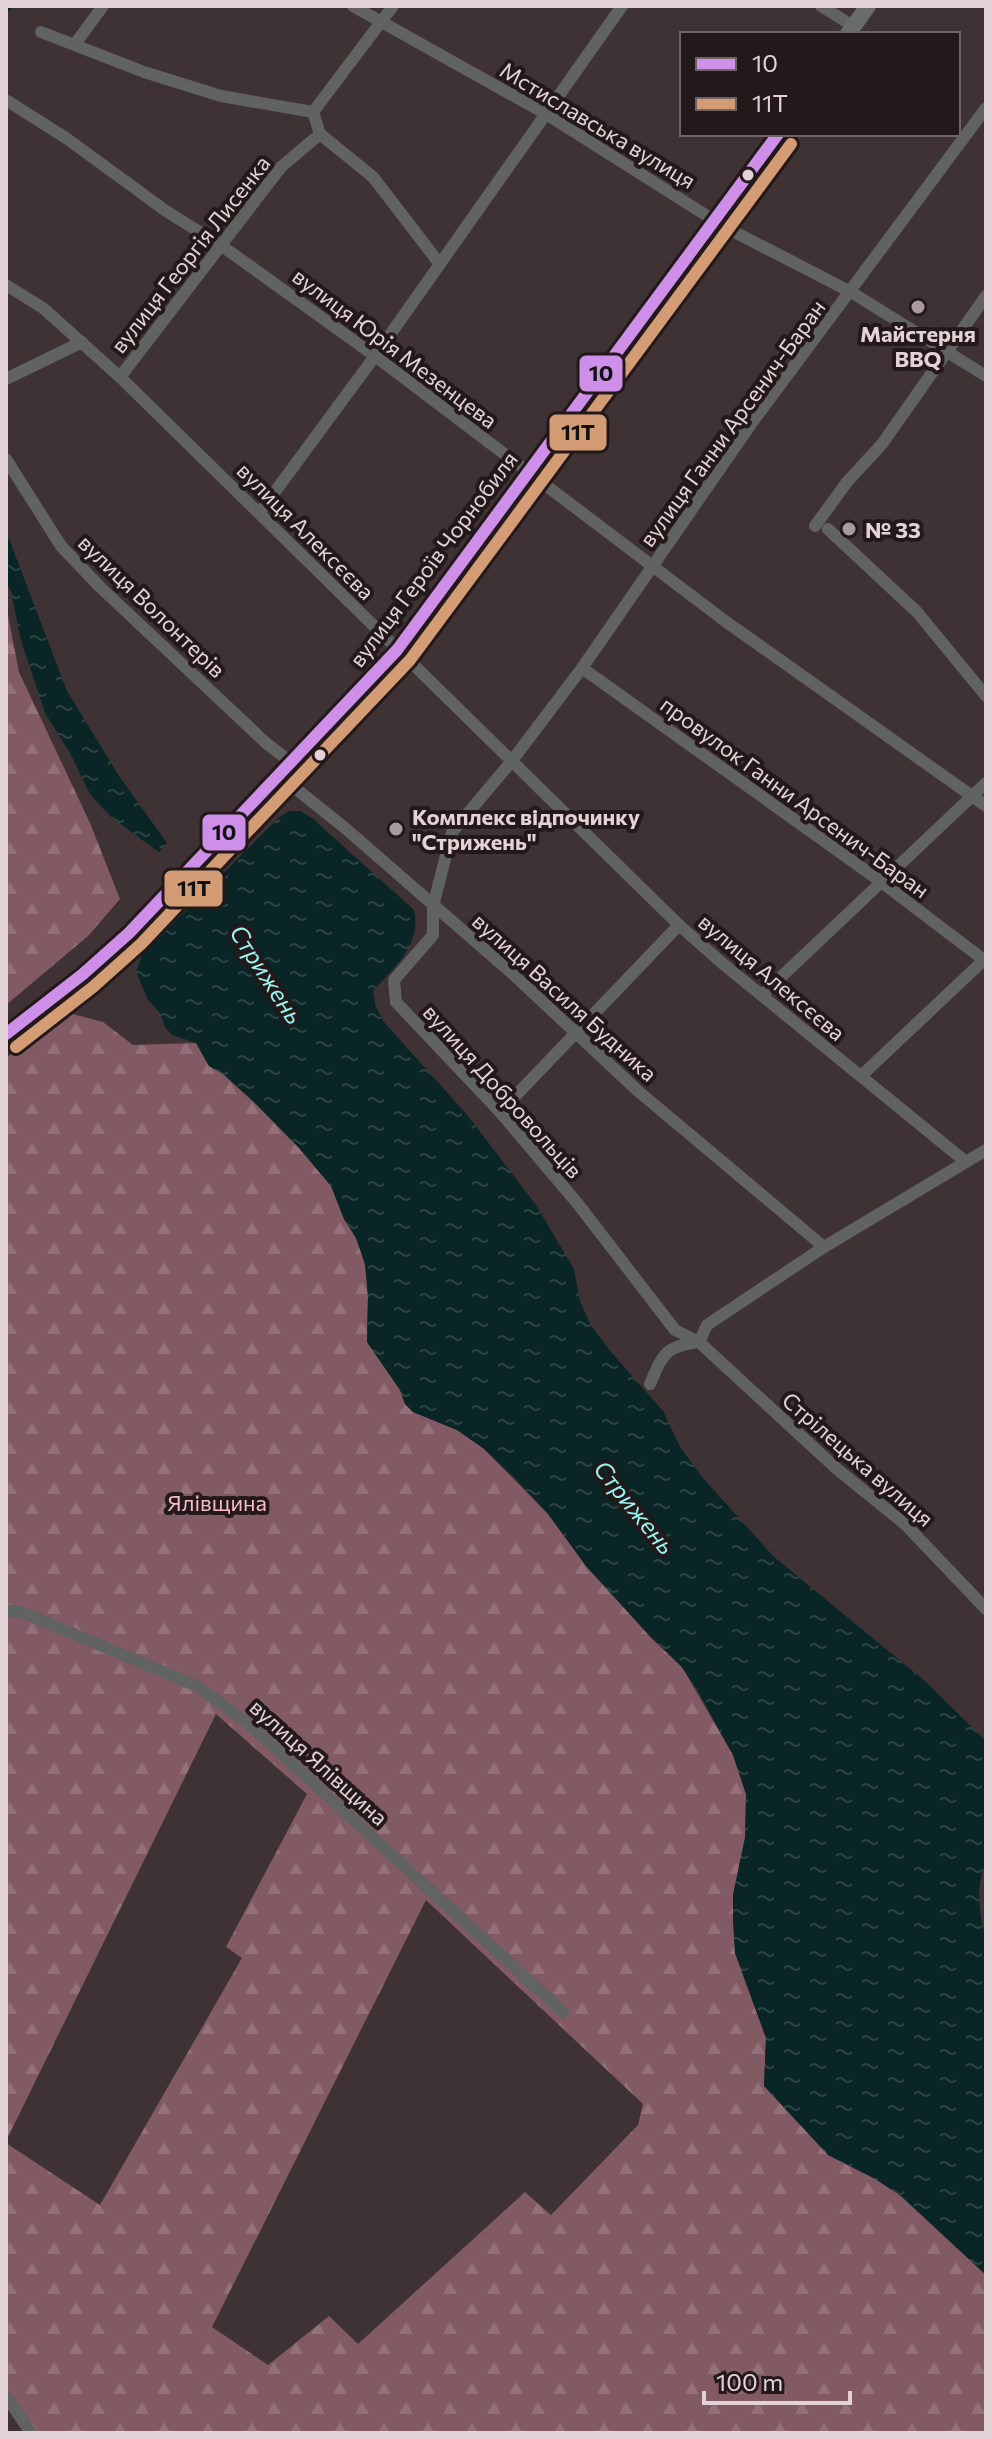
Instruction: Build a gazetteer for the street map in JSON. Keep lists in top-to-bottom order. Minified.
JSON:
{"streets":{"main road":["вулиця Героїв Чорнобиля"],"street":["Мстиславська вулиця","вулиця Георгія Лисенка","вулиця Юрія Мезенцева","вулиця Ганни Арсенич-Баран","вулиця Алексєєва","вулиця Волонтерів","провулок Ганни Арсенич-Баран","вулиця Василя Будника","вулиця Добровольців","Стрілецька вулиця","вулиця Ялівщина"]},"crossings":[["Мстиславська вулиця","вулиця Ганни Арсенич-Баран"],["Мстиславська вулиця","вулиця Героїв Чорнобиля"],["вулиця Георгія Лисенка","вулиця Юрія Мезенцева"],["вулиця Георгія Лисенка","вулиця Алексєєва"],["вулиця Юрія Мезенцева","вулиця Ганни Арсенич-Баран"],["вулиця Юрія Мезенцева","вулиця Героїв Чорнобиля"],["вулиця Ганни Арсенич-Баран","вулиця Алексєєва"],["вулиця Ганни Арсенич-Баран","провулок Ганни Арсенич-Баран"],["вулиця Ганни Арсенич-Баран","вулиця Добровольців"],["вулиця Алексєєва","вулиця Героїв Чорнобиля"],["вулиця Алексєєва","вулиця Добровольців"],["вулиця Героїв Чорнобиля","вулиця Волонтерів"],["вулиця Героїв Чорнобиля","вулиця Василя Будника"],["вулиця Василя Будника","вулиця Добровольців"],["вулиця Добровольців","Стрілецька вулиця"]],"water":["Стрижень"],"parks":["Ялівщина"],"places":["Майстерня BBQ","№ 33","Комплекс відпочинку \"Стрижень\""],"lines":["transit line 10","transit line 11Т"],"legend":["10","11Т"],"scale_bar":"100 m"}
